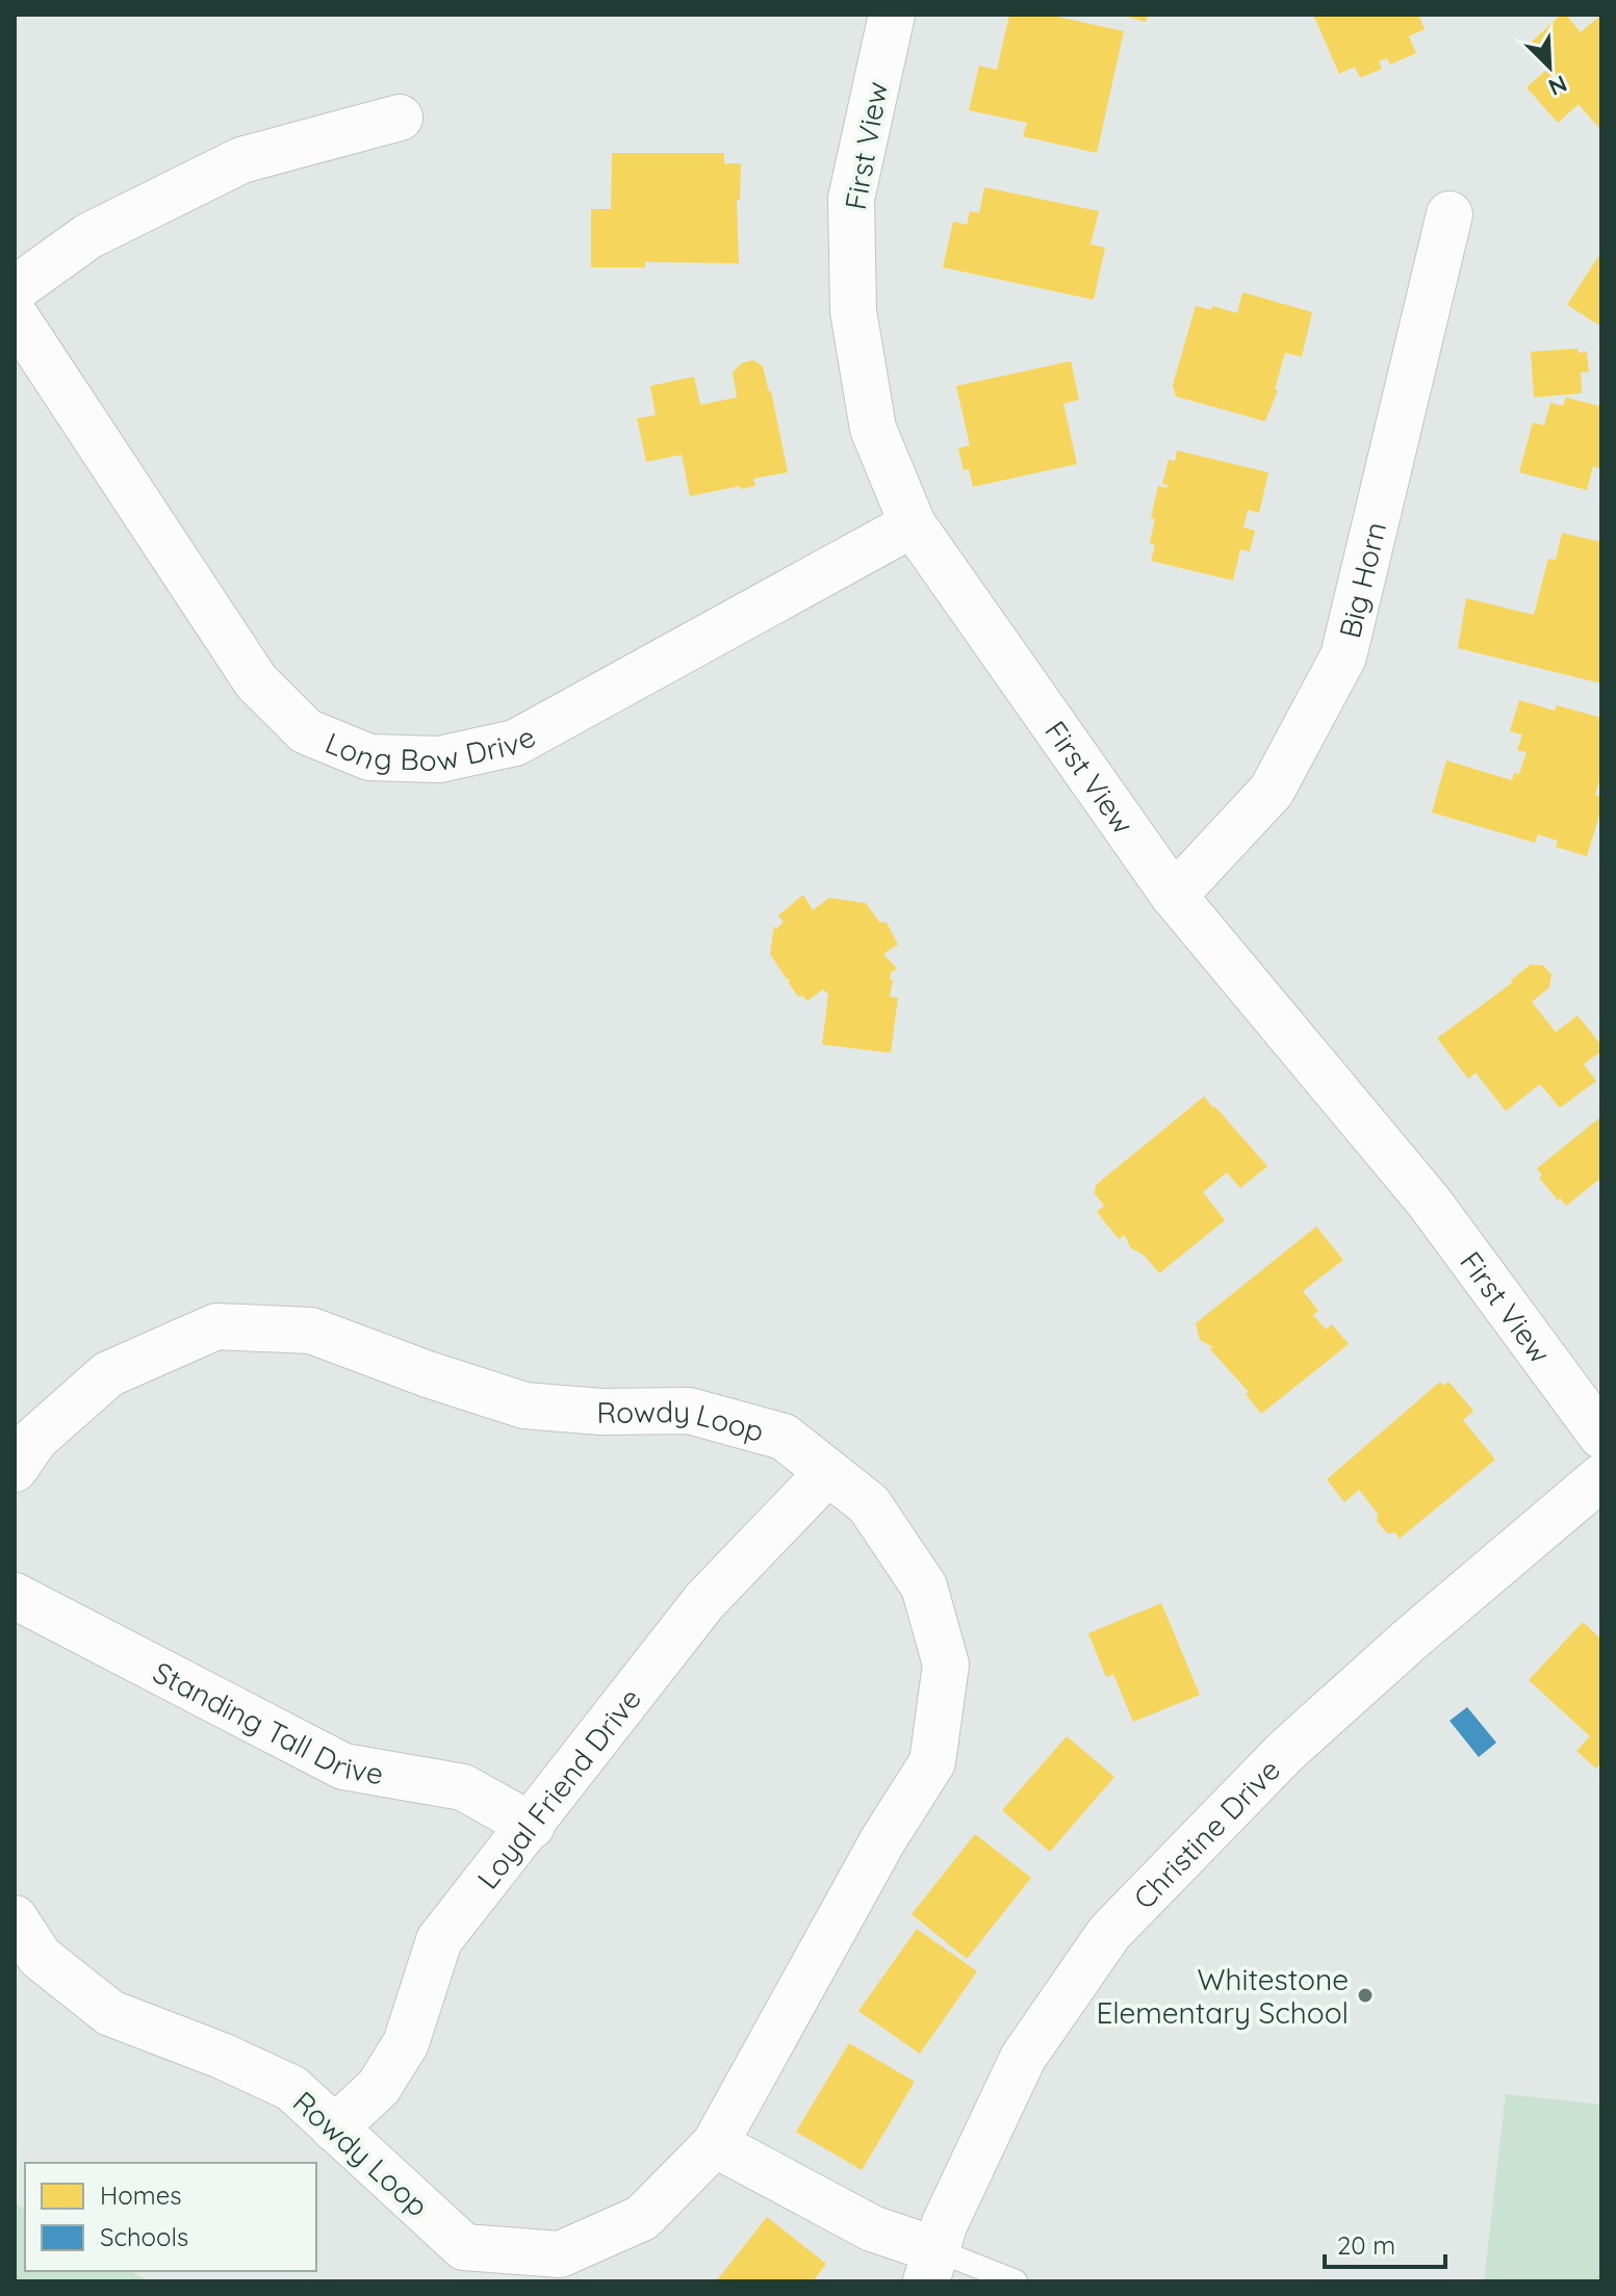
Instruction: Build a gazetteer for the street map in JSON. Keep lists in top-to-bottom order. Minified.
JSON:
{"streets":{"street":["First View","Big Horn","Long Bow Drive","Rowdy Loop","Standing Tall Drive","Loyal Friend Drive","Christine Drive"]},"crossings":[["First View","Big Horn"],["First View","Long Bow Drive"],["Rowdy Loop","Loyal Friend Drive"],["Standing Tall Drive","Loyal Friend Drive"]],"places":["Whitestone Elementary School"],"legend":["Homes","Schools"],"scale_bar":"20 m","north":"bottom right"}
